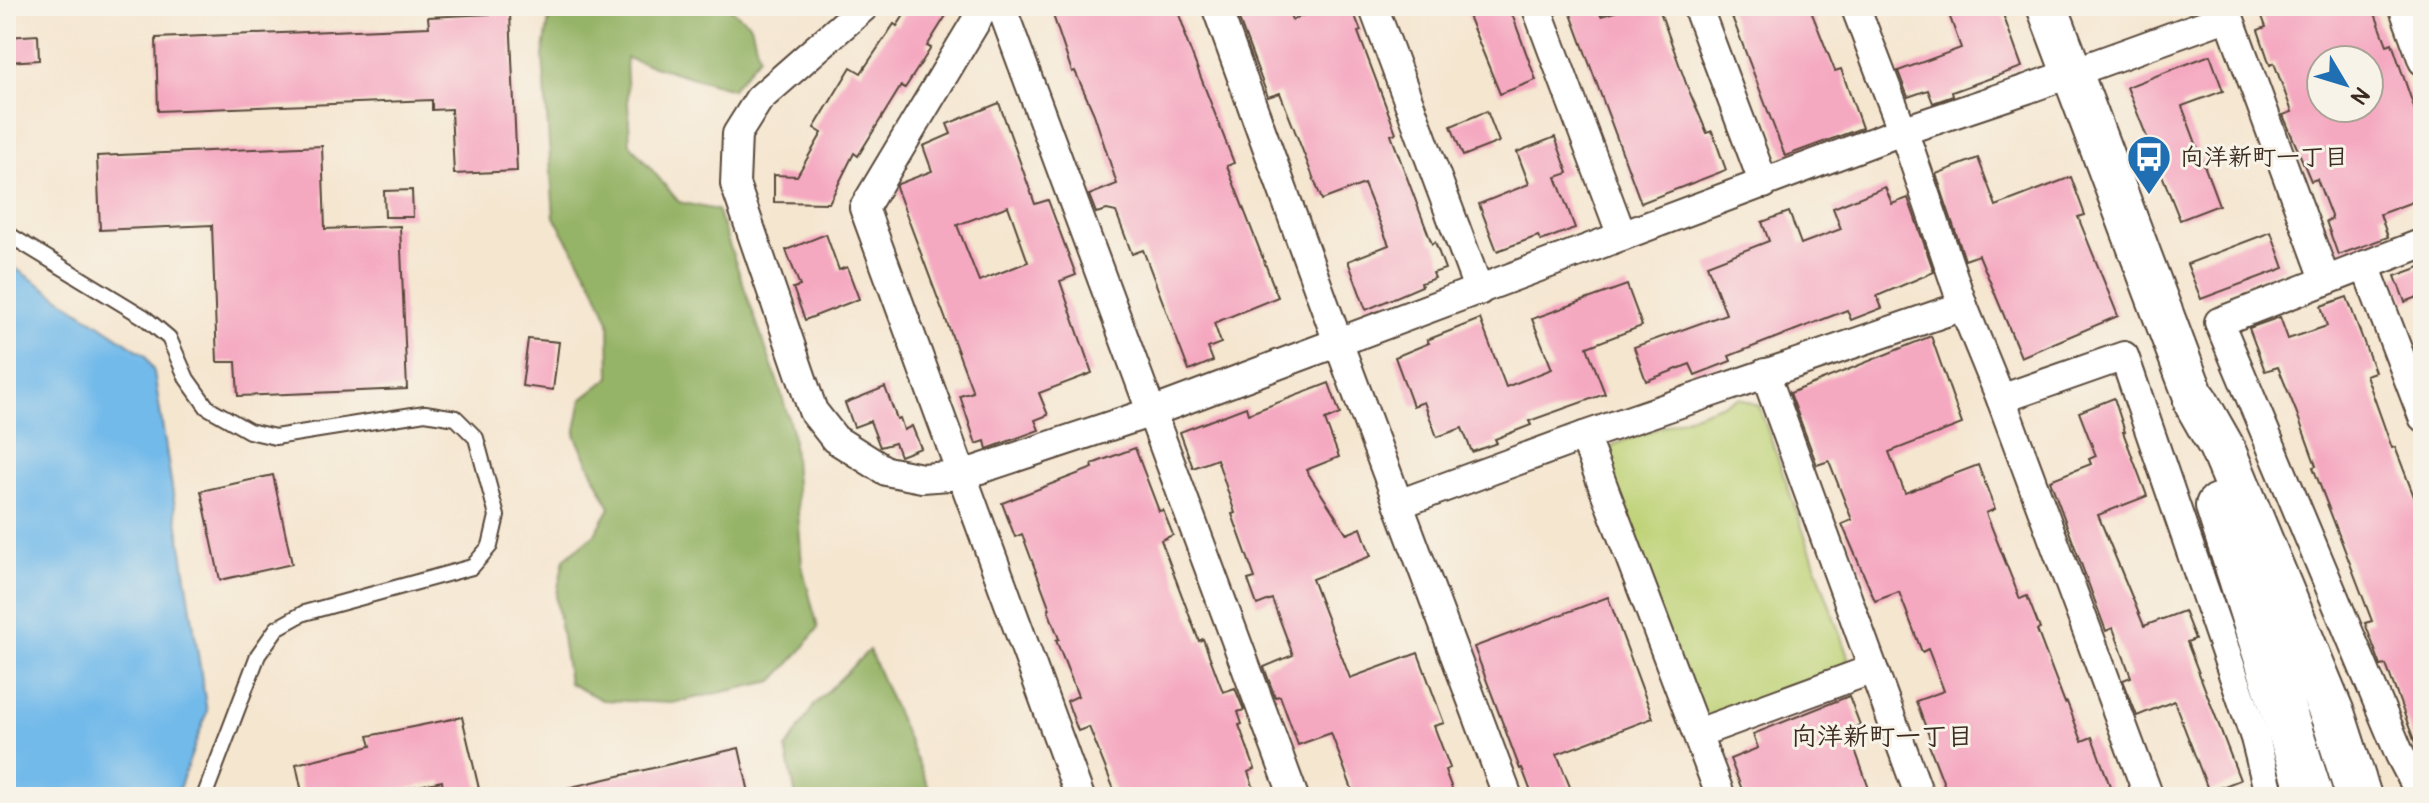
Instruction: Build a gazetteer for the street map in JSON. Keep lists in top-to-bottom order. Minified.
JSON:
{"districts":["向洋新町一丁目"],"places":{"bus stop":["向洋新町一丁目"]},"north":"bottom right"}
